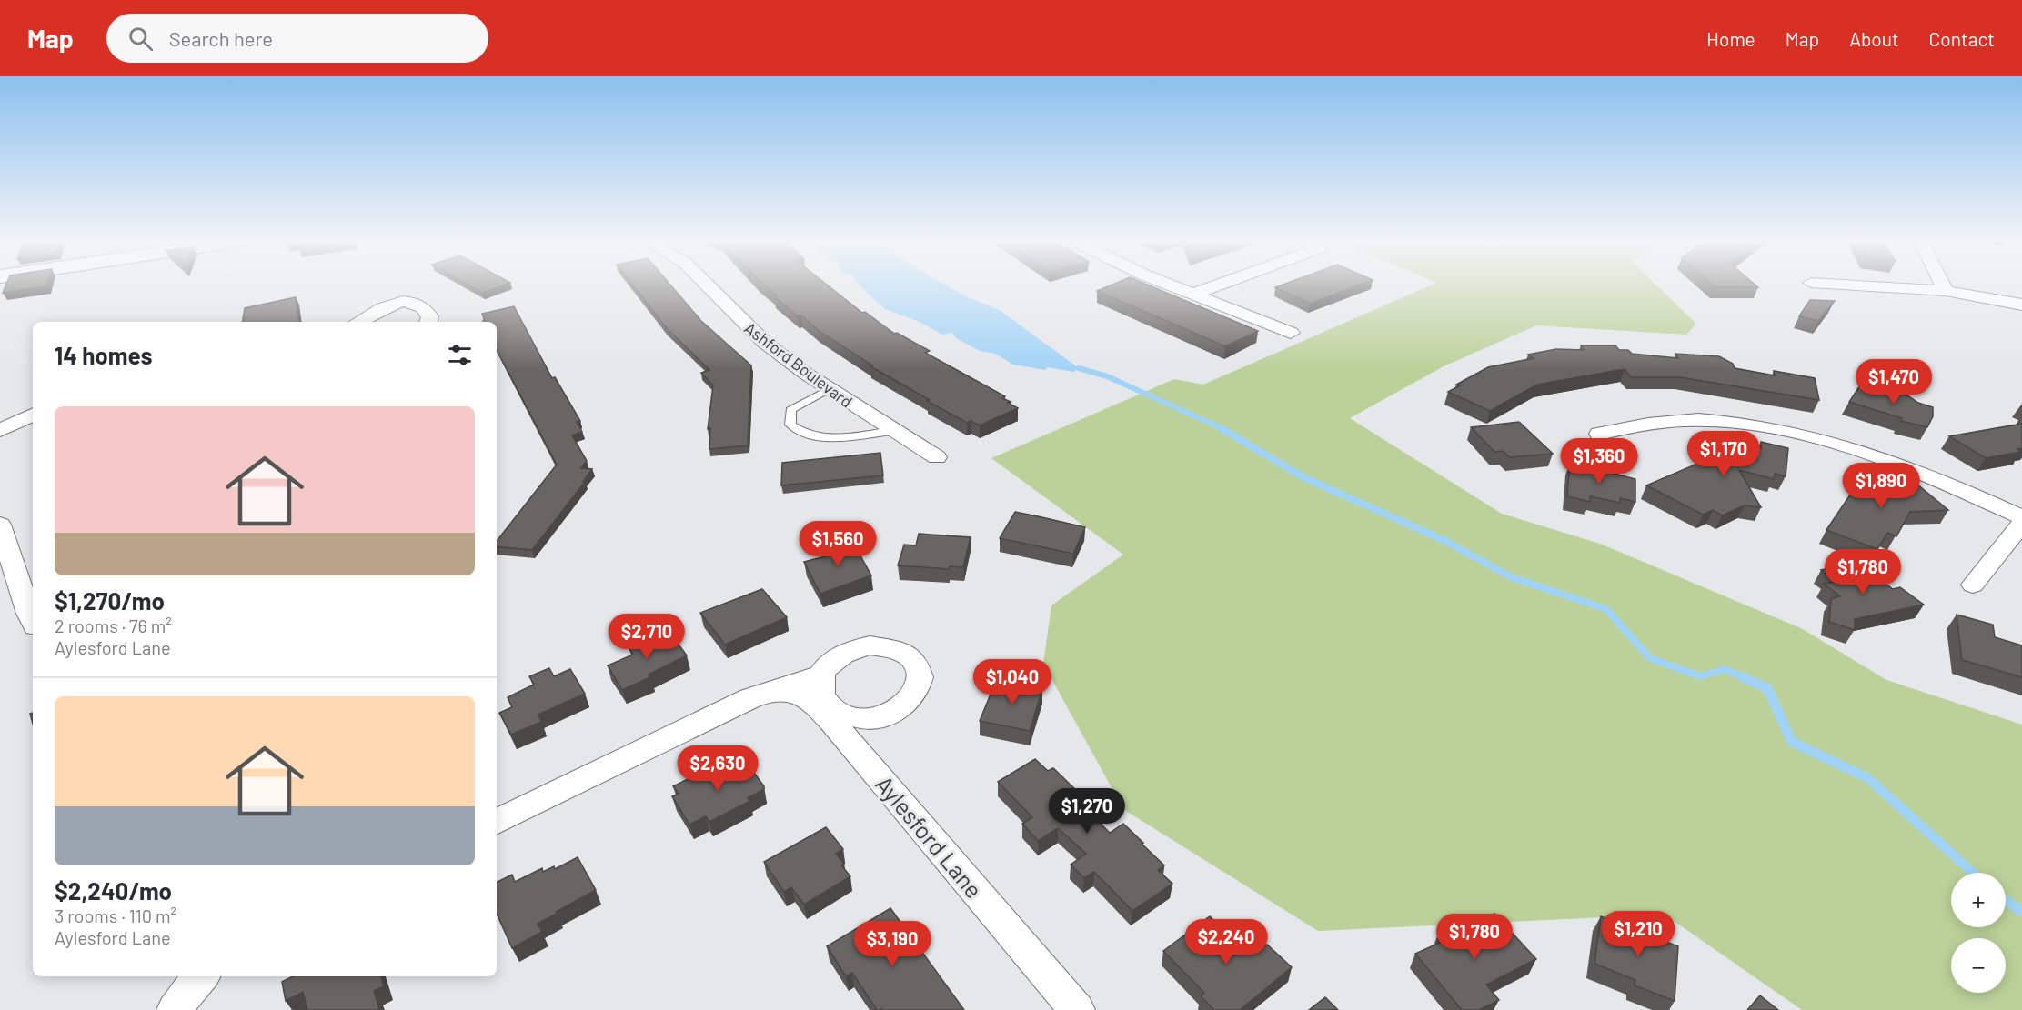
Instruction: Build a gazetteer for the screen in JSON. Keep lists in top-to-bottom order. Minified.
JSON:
{"streets":{"street":["Ashford Boulevard","Aylesford Lane"]},"page":{"header":"Map","search":"Search here","nav":["Home","Map","About","Contact"],"heading":"14 homes","price":["$1,470","$1,170","$1,360","$1,890","$1,560","$1,780","$2,710","$1,040","$2,630","$1,270","$1,210","$1,780","$2,240","$3,190"],"list":[{"name":"$1,270/mo","note":"2 rooms · 76 m² · Aylesford Lane"},{"name":"$2,240/mo","note":"3 rooms · 110 m² · Aylesford Lane"}],"map_buttons":["+","−"]}}
